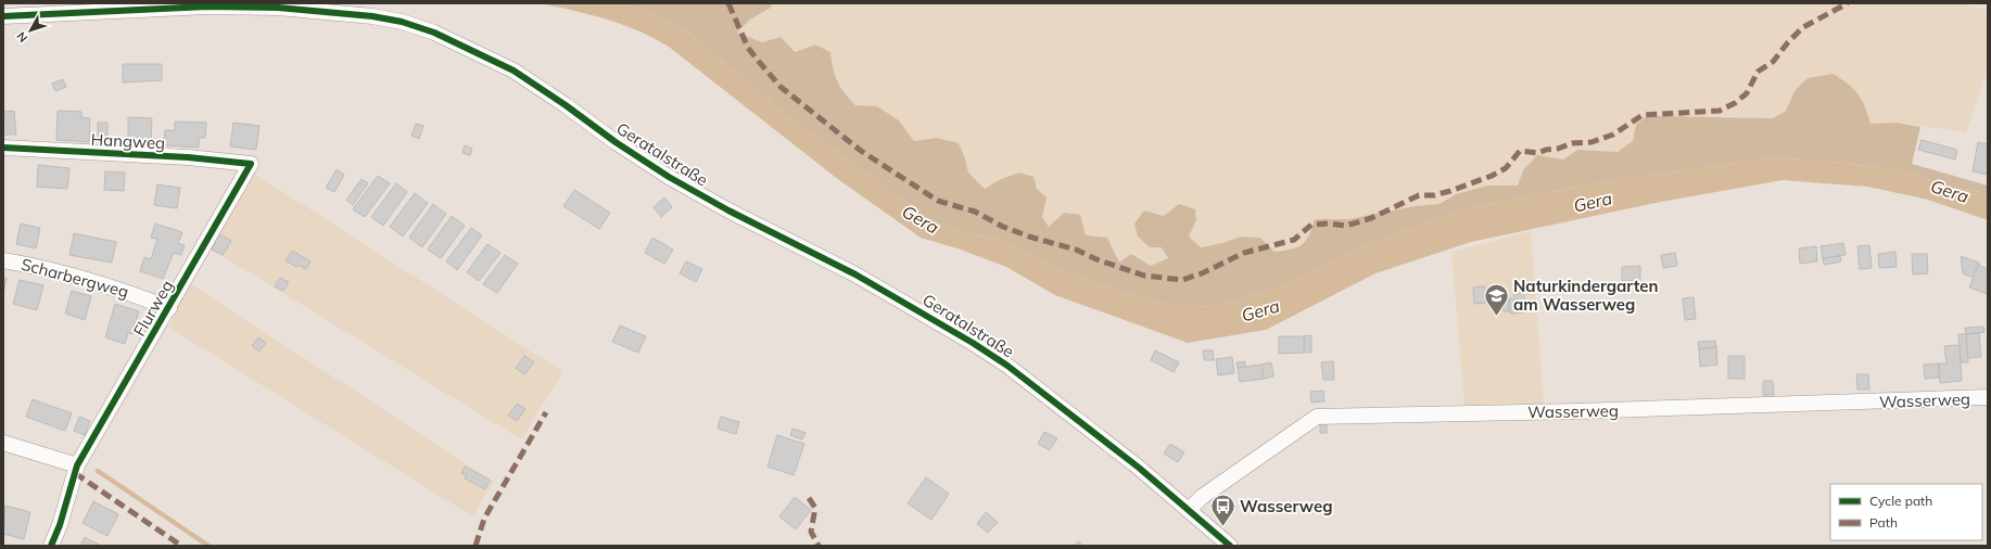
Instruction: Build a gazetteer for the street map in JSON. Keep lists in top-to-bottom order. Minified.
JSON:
{"streets":{"street":["Hangweg","Geratalstraße","Scharbergweg","Flurweg","Wasserweg"]},"crossings":[["Hangweg","Flurweg"],["Geratalstraße","Wasserweg"],["Scharbergweg","Flurweg"]],"water":["Gera"],"places":{"school or university":["Naturkindergarten am Wasserweg"],"bus stop":["Wasserweg"]},"legend":["Cycle path","Path"],"north":"bottom left"}
